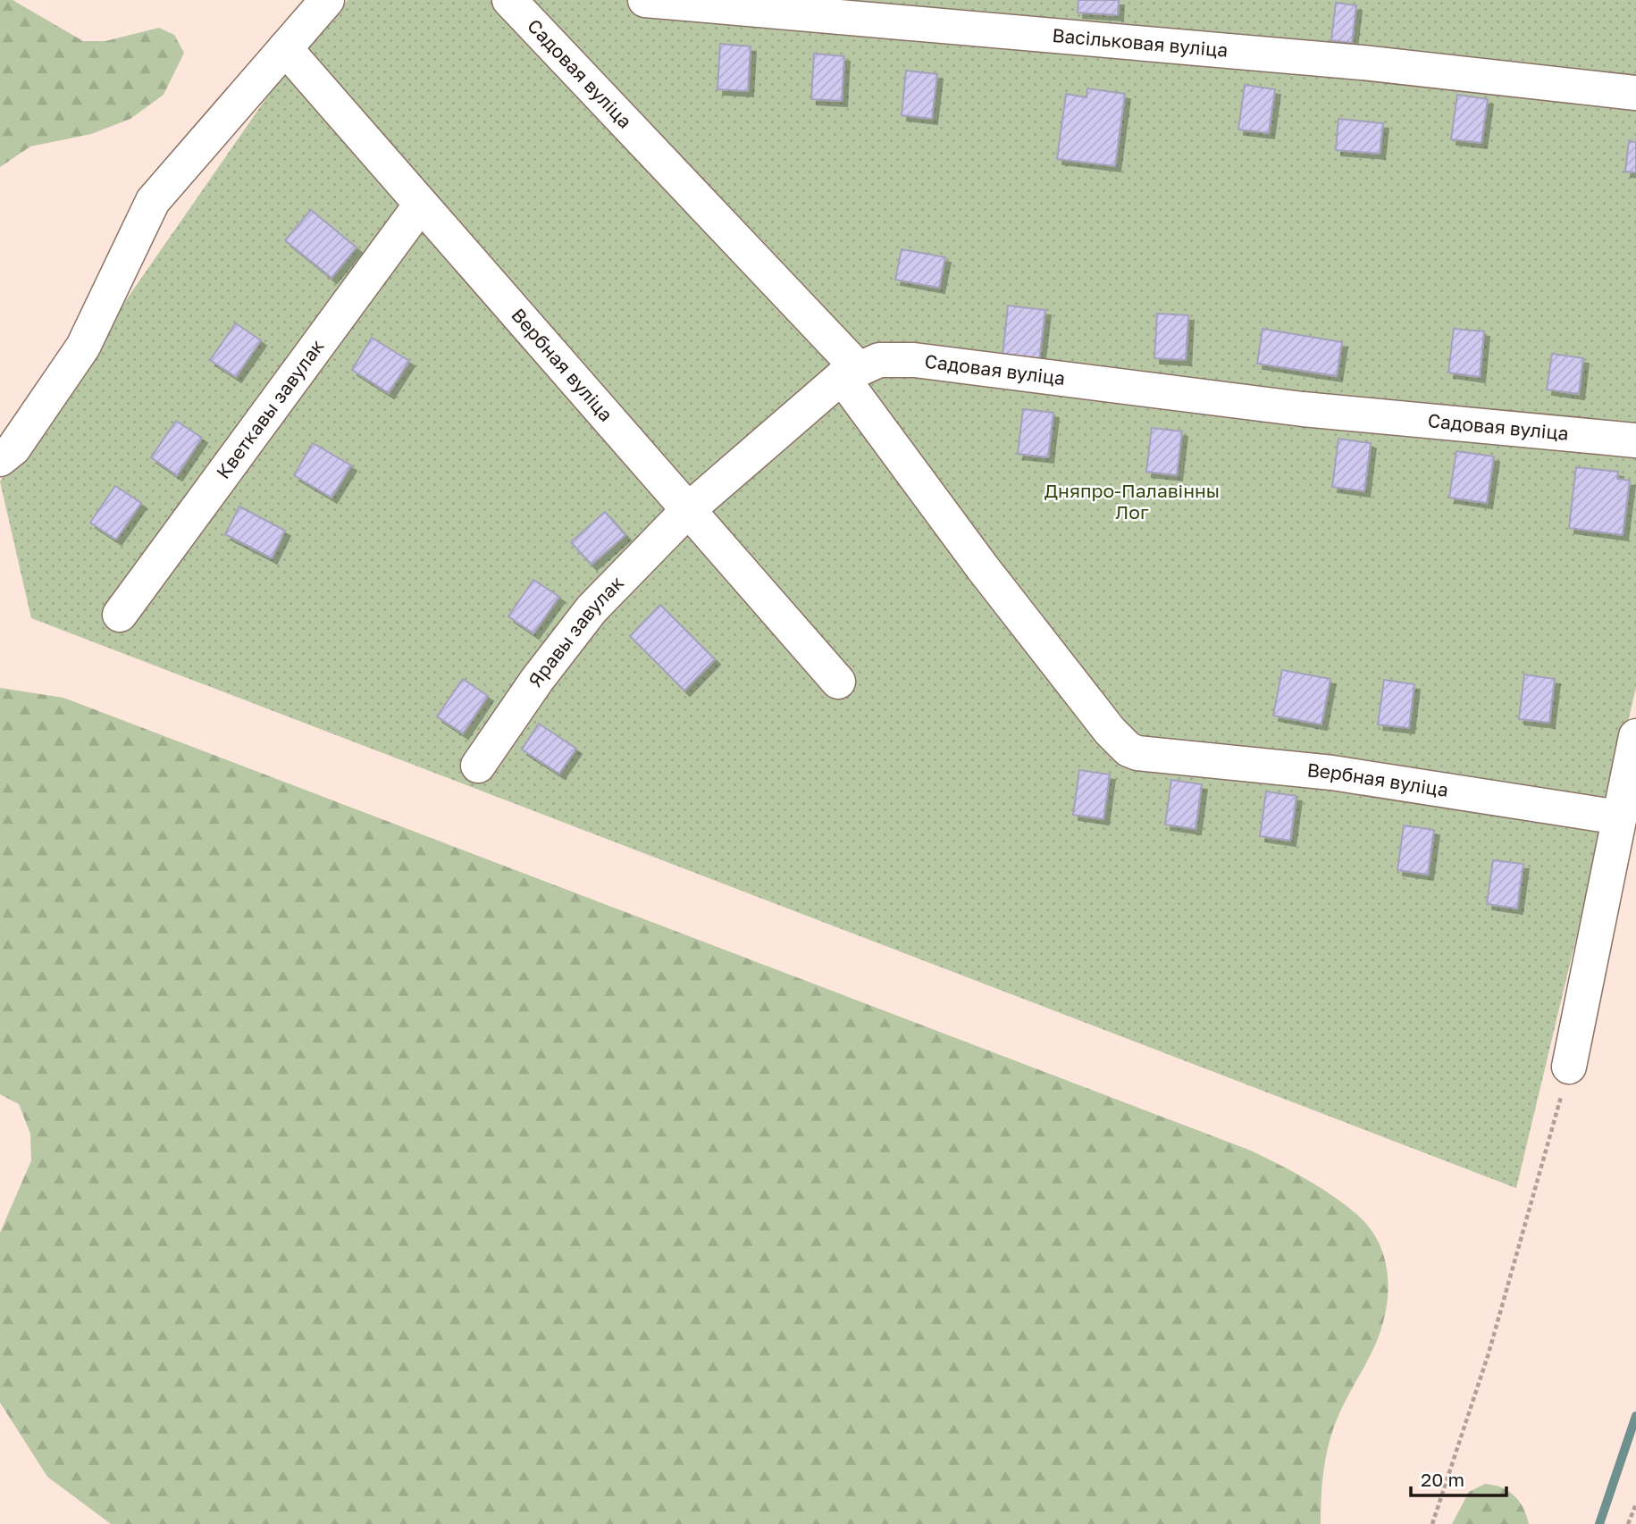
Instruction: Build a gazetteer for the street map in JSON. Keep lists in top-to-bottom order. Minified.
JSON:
{"streets":{"street":["Васільковая вуліца","Садовая вуліца","Вербная вуліца","Кветкавы завулак","Яравы завулак"]},"crossings":[["Садовая вуліца","Вербная вуліца"],["Садовая вуліца","Яравы завулак"],["Вербная вуліца","Кветкавы завулак"],["Вербная вуліца","Яравы завулак"]],"parks":["Дняпро-Палавінны Лог"],"scale_bar":"20 m"}
